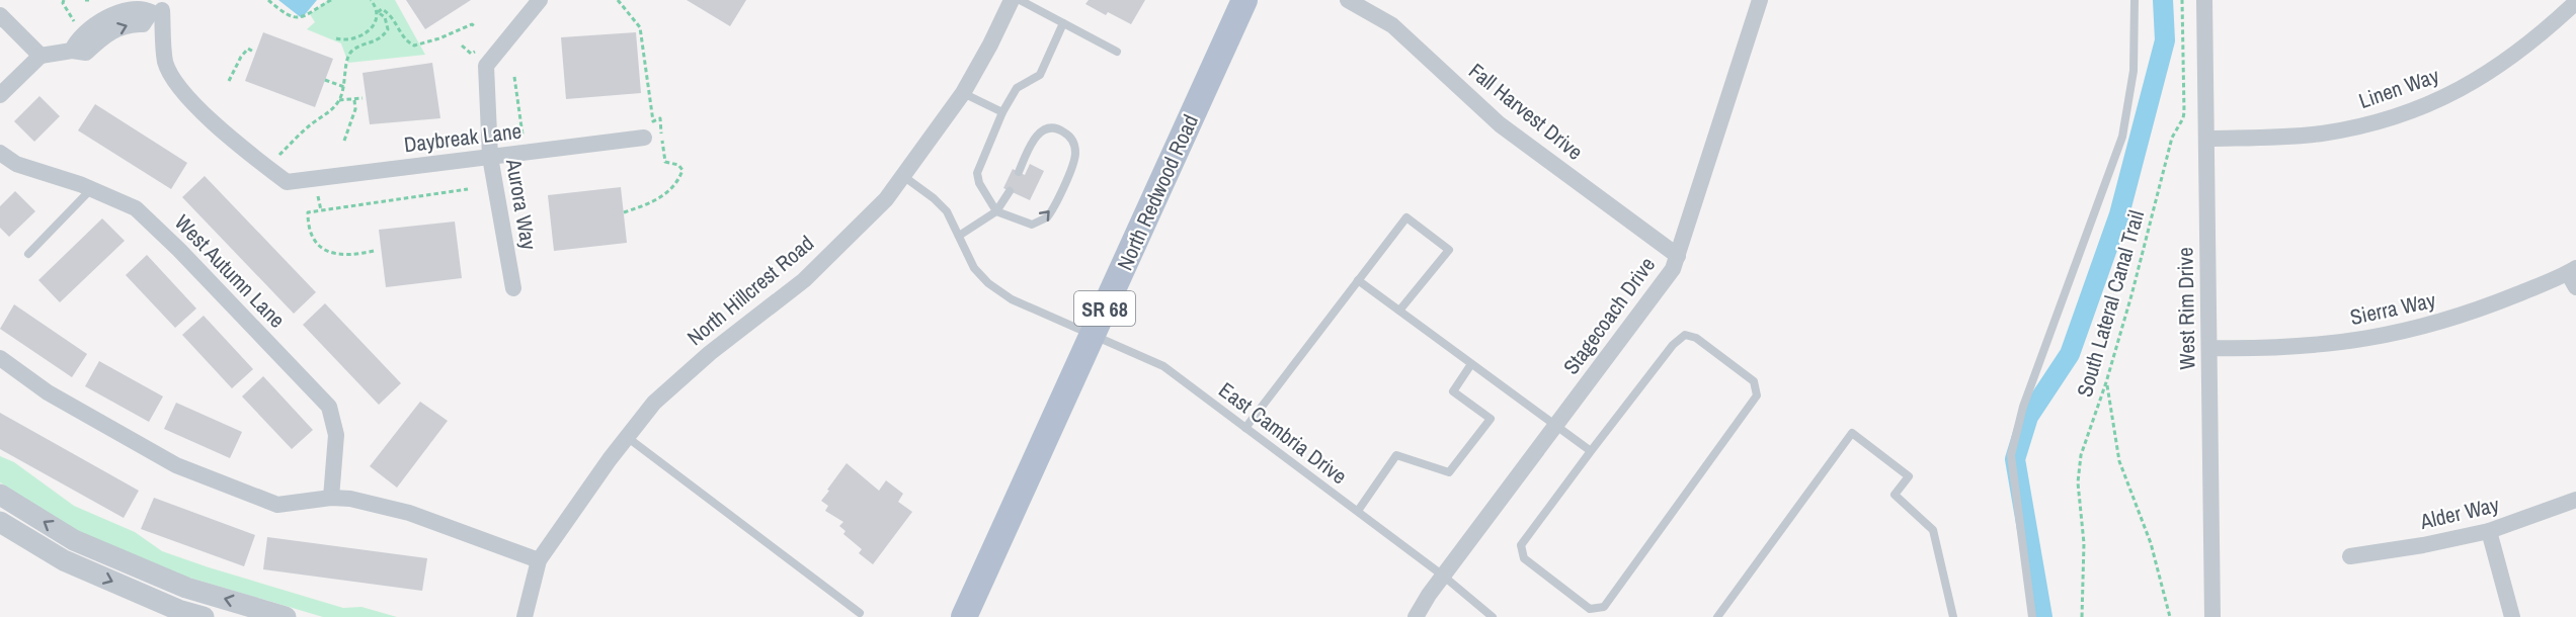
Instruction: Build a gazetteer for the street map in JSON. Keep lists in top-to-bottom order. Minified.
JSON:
{"streets":{"main road":["North Redwood Road","SR 68"],"street":["Linen Way","Fall Harvest Drive","Daybreak Lane","Aurora Way","West Autumn Lane","North Hillcrest Road","West Rim Drive","Sierra Way","Stagecoach Drive","Alder Way"],"lane":["East Cambria Drive"],"path":["South Lateral Canal Trail"]},"crossings":[["Linen Way","West Rim Drive"],["Fall Harvest Drive","Stagecoach Drive"],["Daybreak Lane","Aurora Way"],["North Redwood Road","East Cambria Drive"],["North Hillcrest Road","East Cambria Drive"],["West Rim Drive","Sierra Way"],["Stagecoach Drive","East Cambria Drive"]]}
